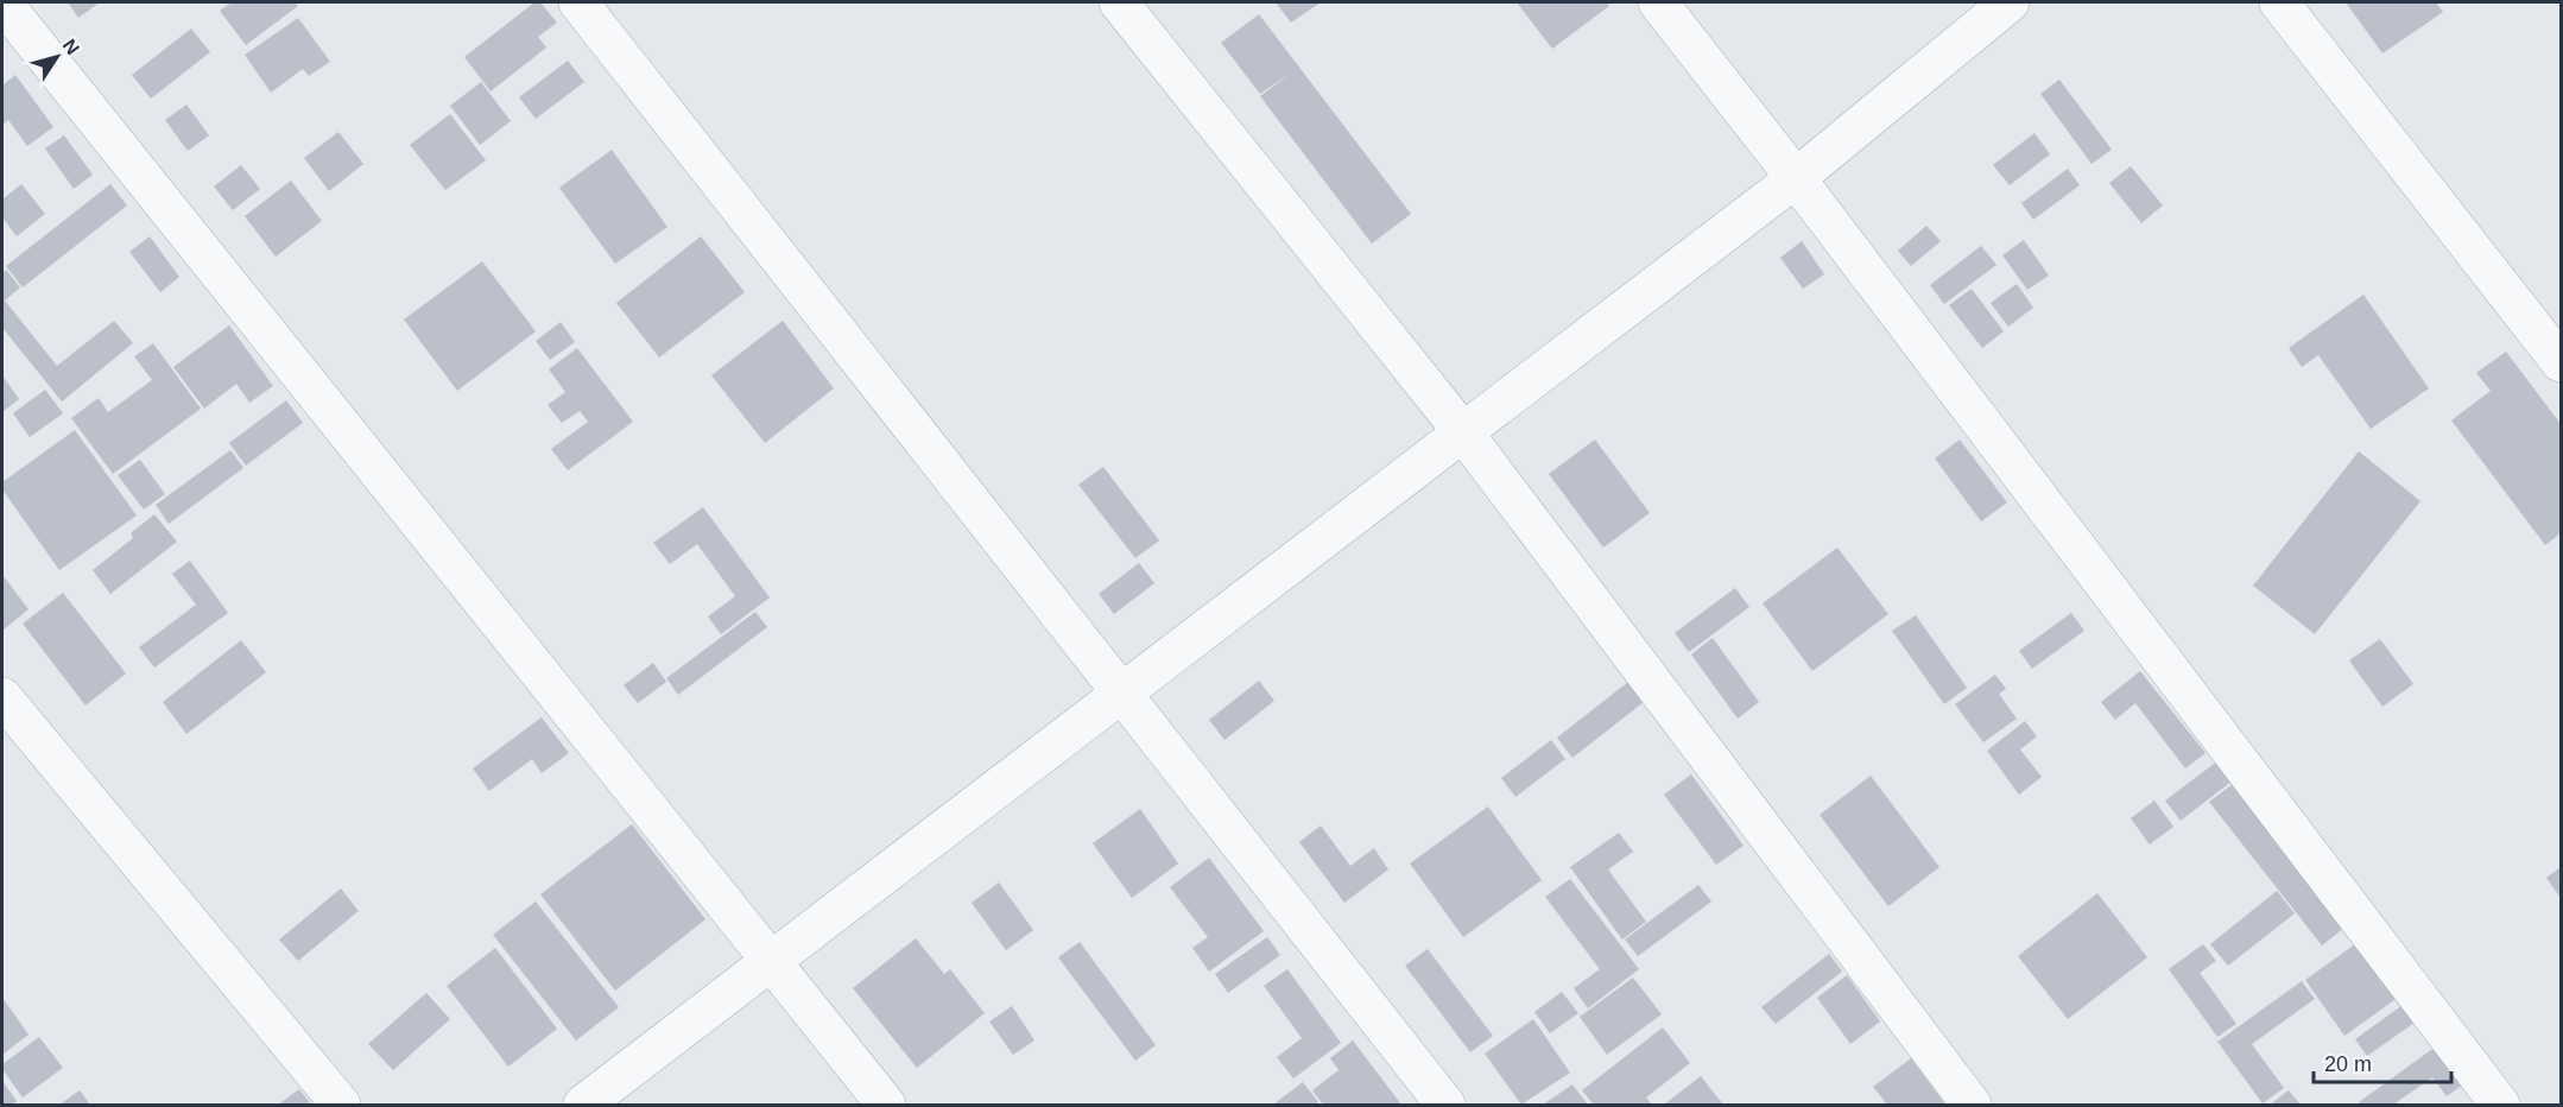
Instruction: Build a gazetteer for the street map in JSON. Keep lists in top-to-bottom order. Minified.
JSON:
{"scale_bar":"20 m","north":"top right"}
